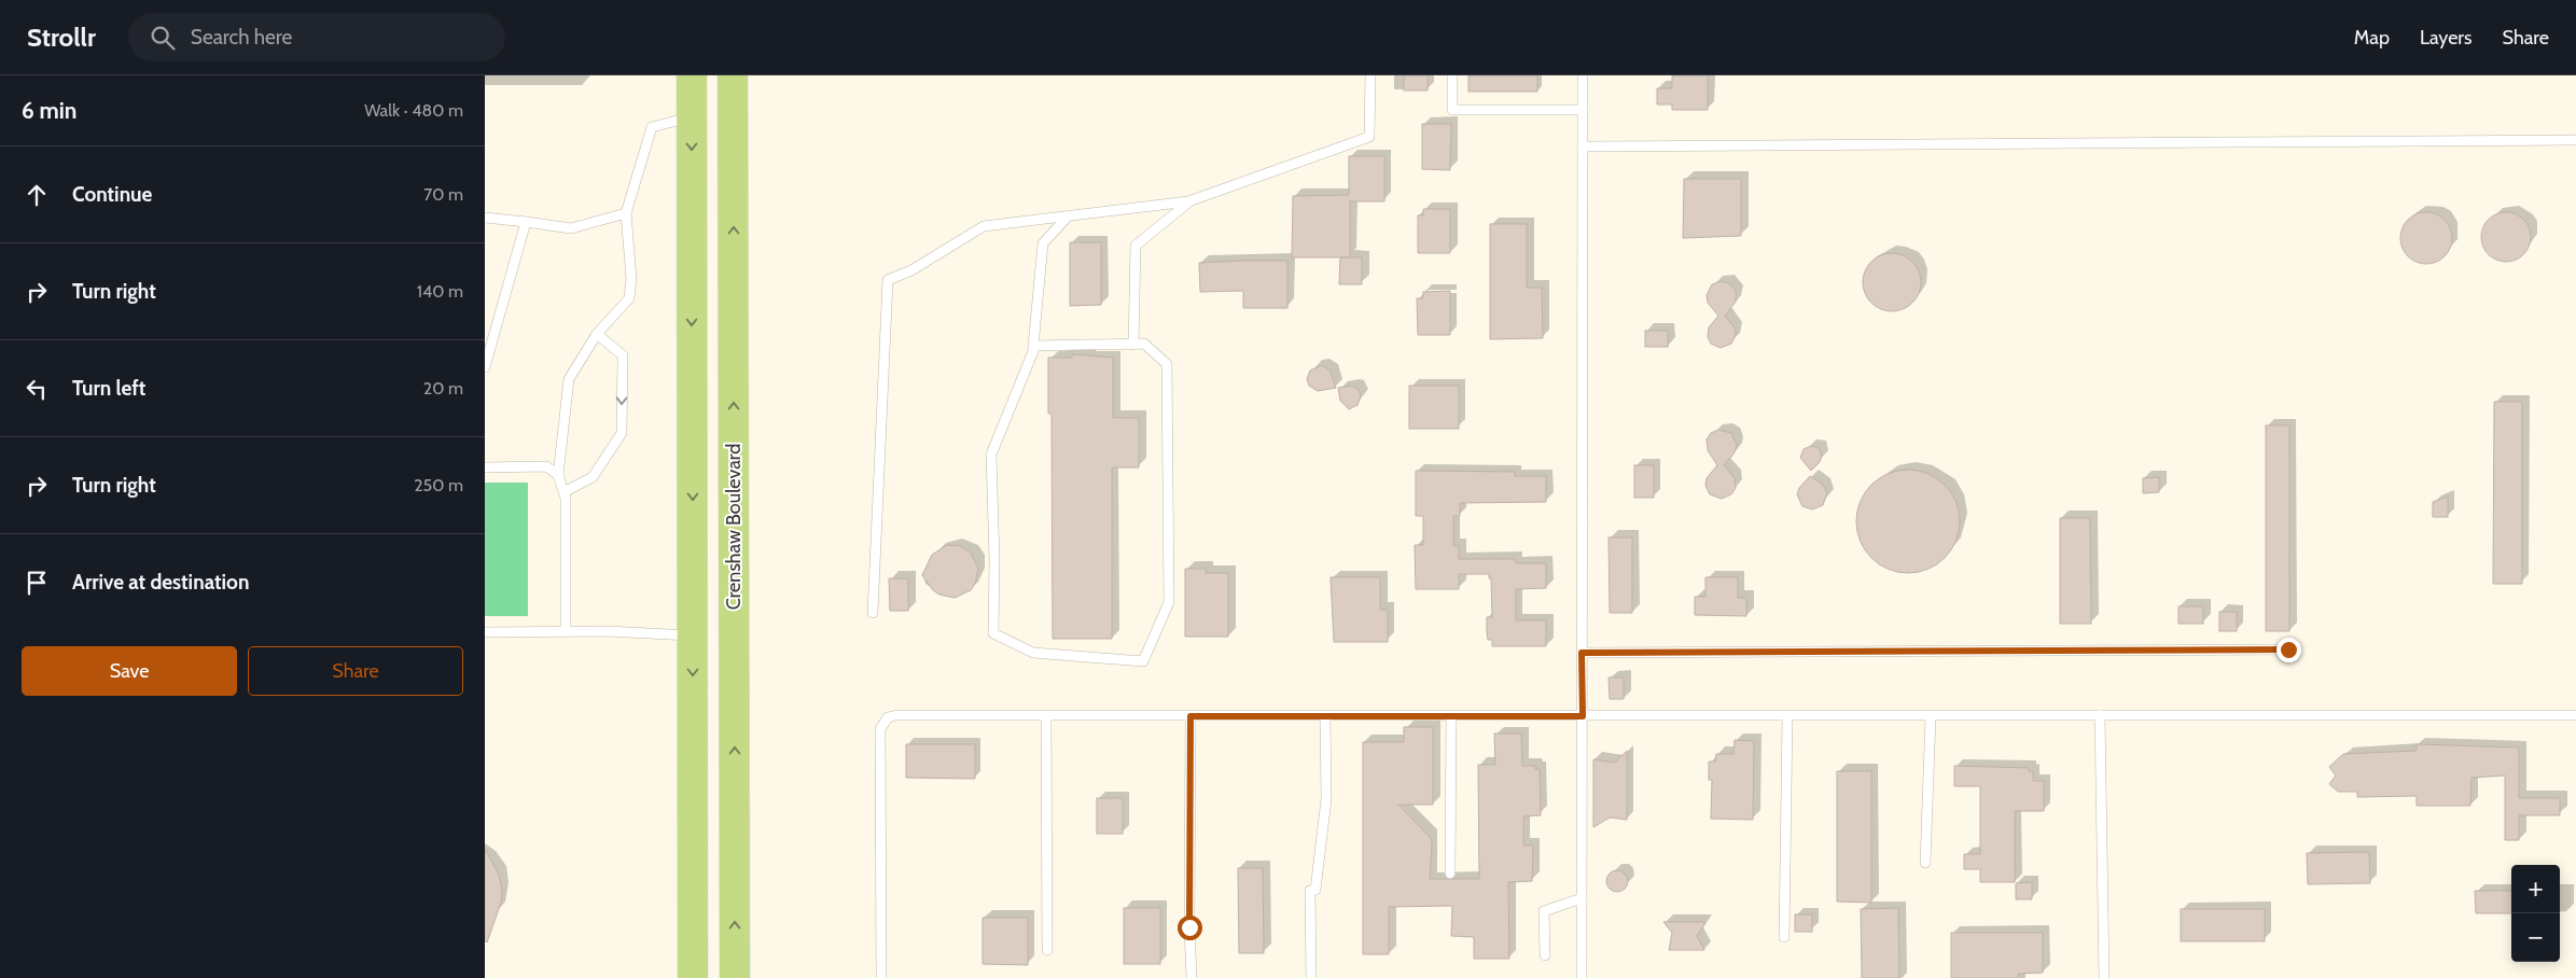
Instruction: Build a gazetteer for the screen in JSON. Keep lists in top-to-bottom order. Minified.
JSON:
{"streets":{"main road":["Crenshaw Boulevard"]},"page":{"header":"Strollr","search":"Search here","nav":["Map","Layers","Share"],"heading":["6 min","Walk · 480 m"],"list":[["Continue","70 m"],["Turn right","140 m"],["Turn left","20 m"],["Turn right","250 m"],"Arrive at destination"],"buttons":["Save","Share"],"map_buttons":["+","−"]}}
